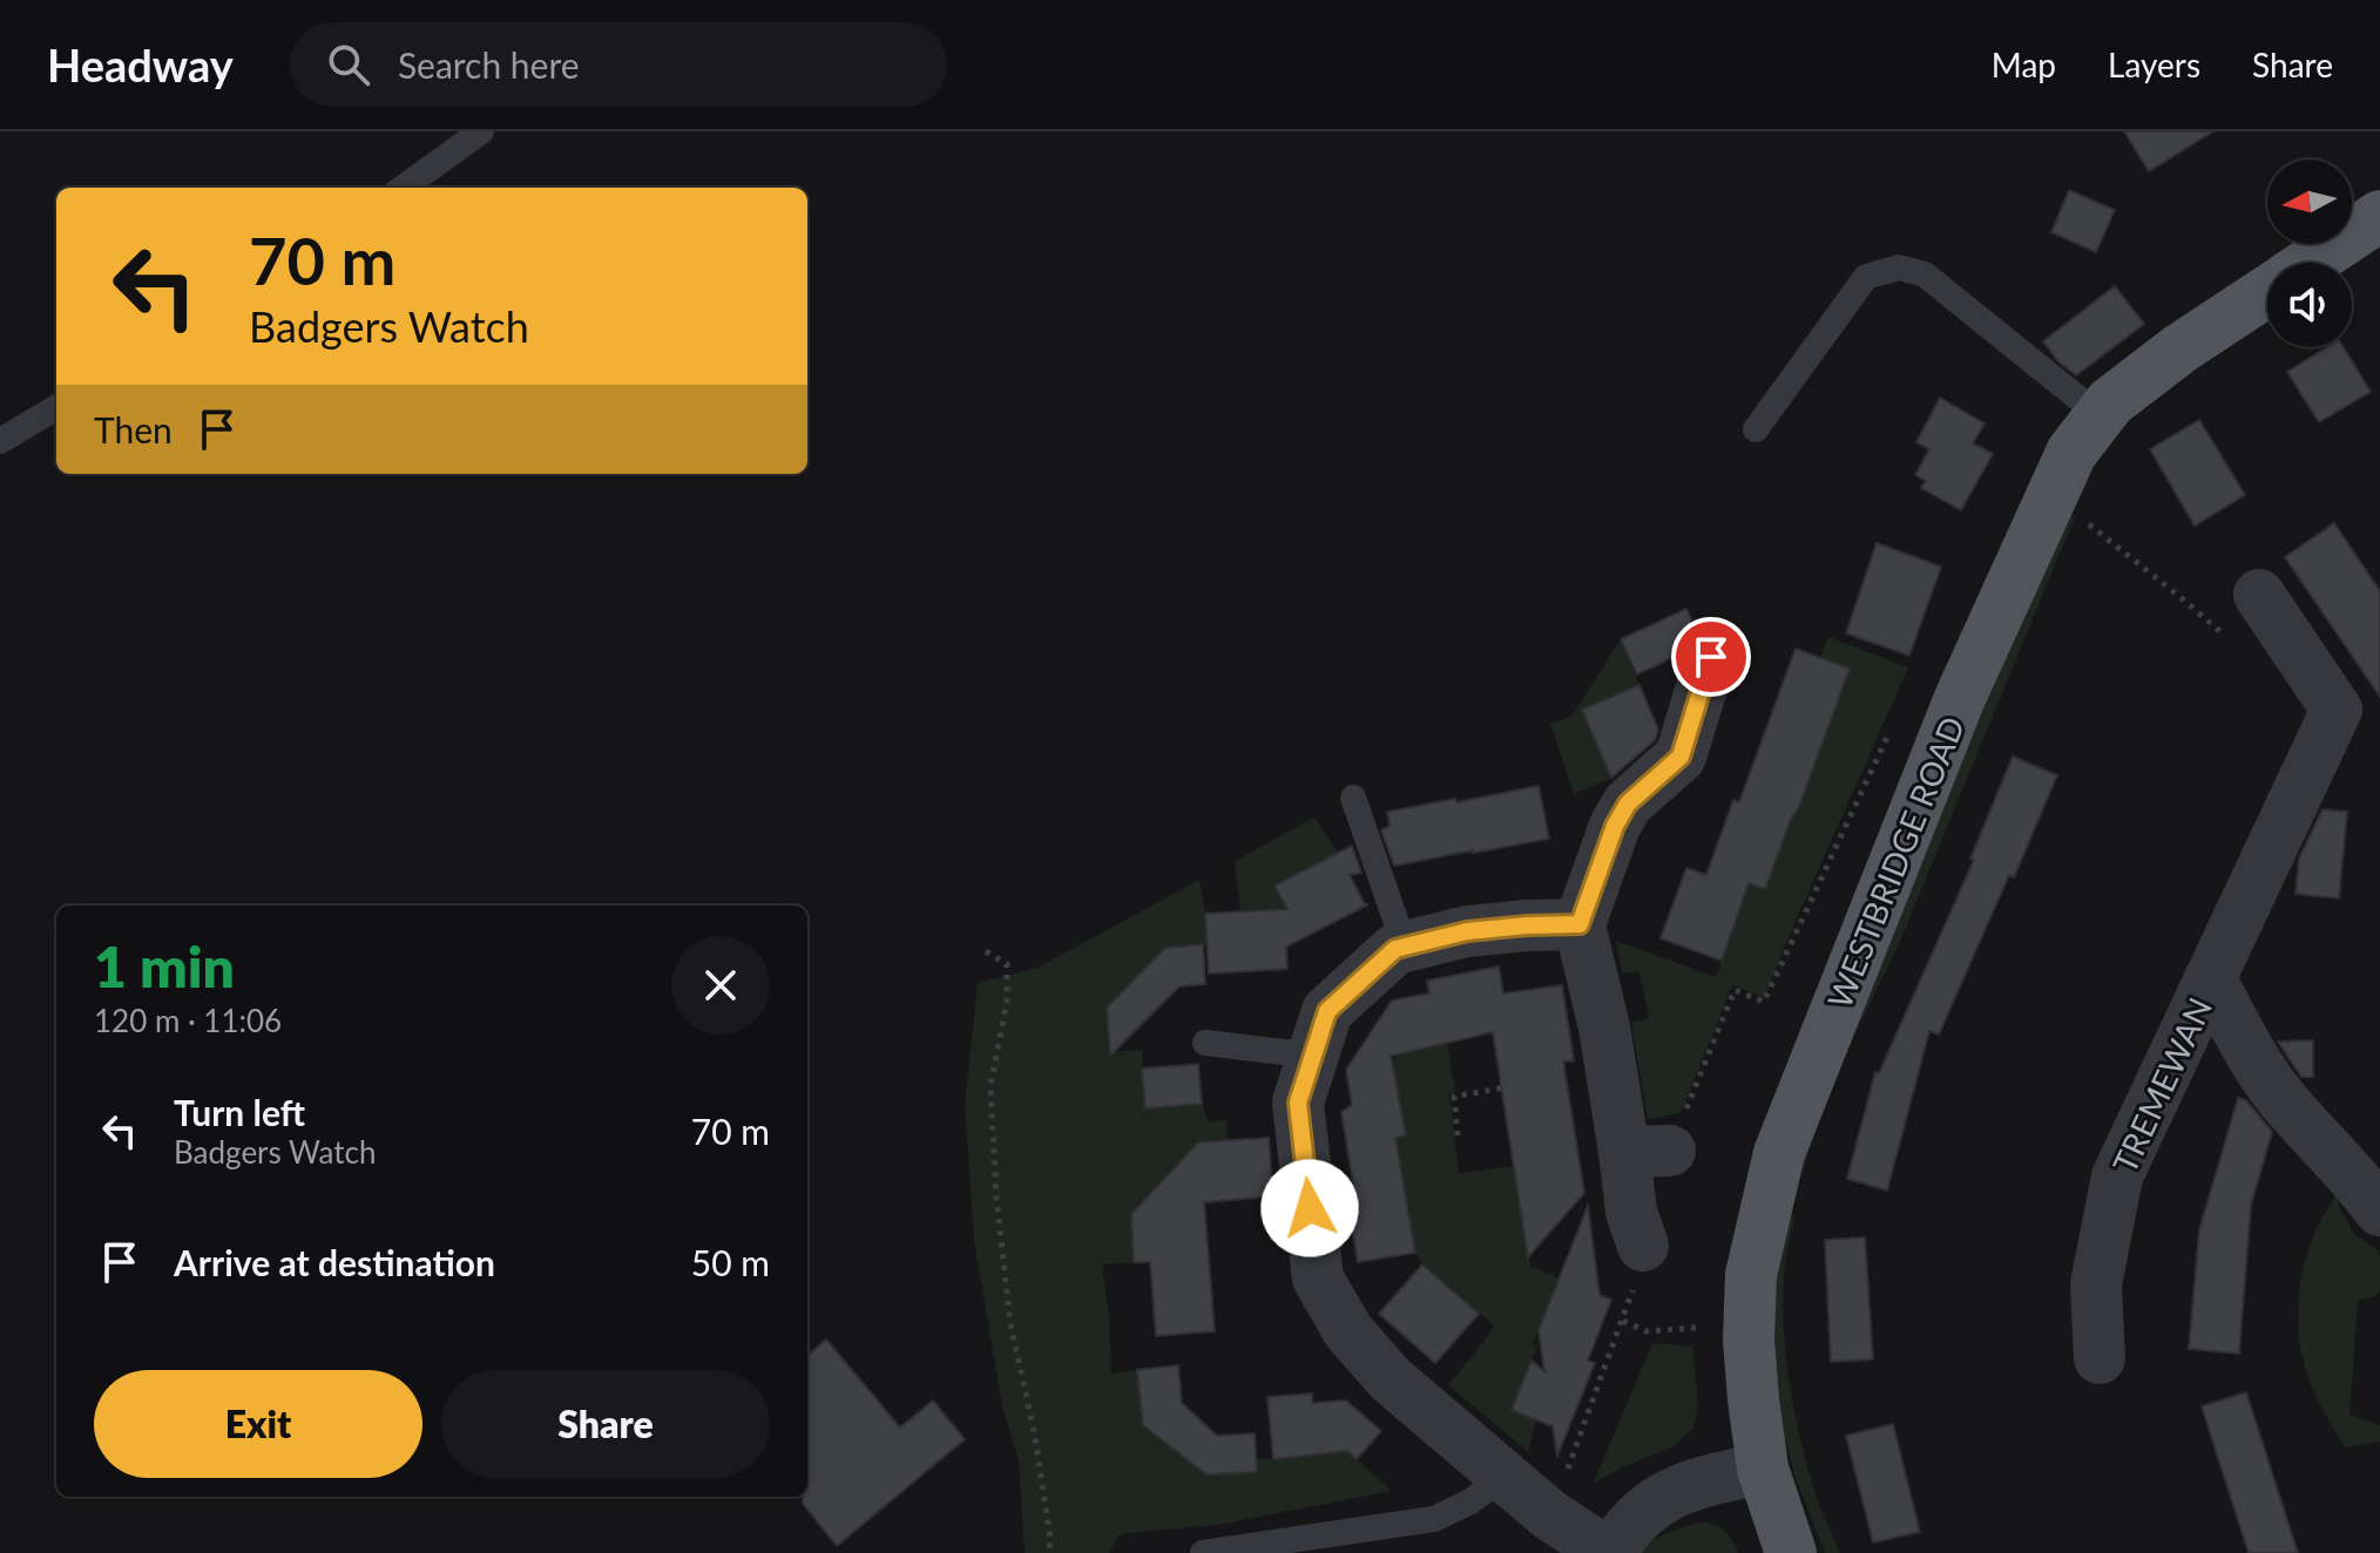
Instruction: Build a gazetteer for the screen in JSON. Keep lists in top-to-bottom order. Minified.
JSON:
{"streets":{"main road":["WESTBRIDGE ROAD"],"street":["TREMEWAN"]},"north":"left","page":{"header":"Headway","search":"Search here","nav":["Map","Layers","Share"],"turn":["70 m","Badgers Watch"],"then":"Then","heading":["1 min","120 m · 11:06"],"list":[{"name":"Turn left","note":"Badgers Watch","value":"70 m"},{"name":"Arrive at destination","value":"50 m"}],"buttons":["Exit","Share"]}}
